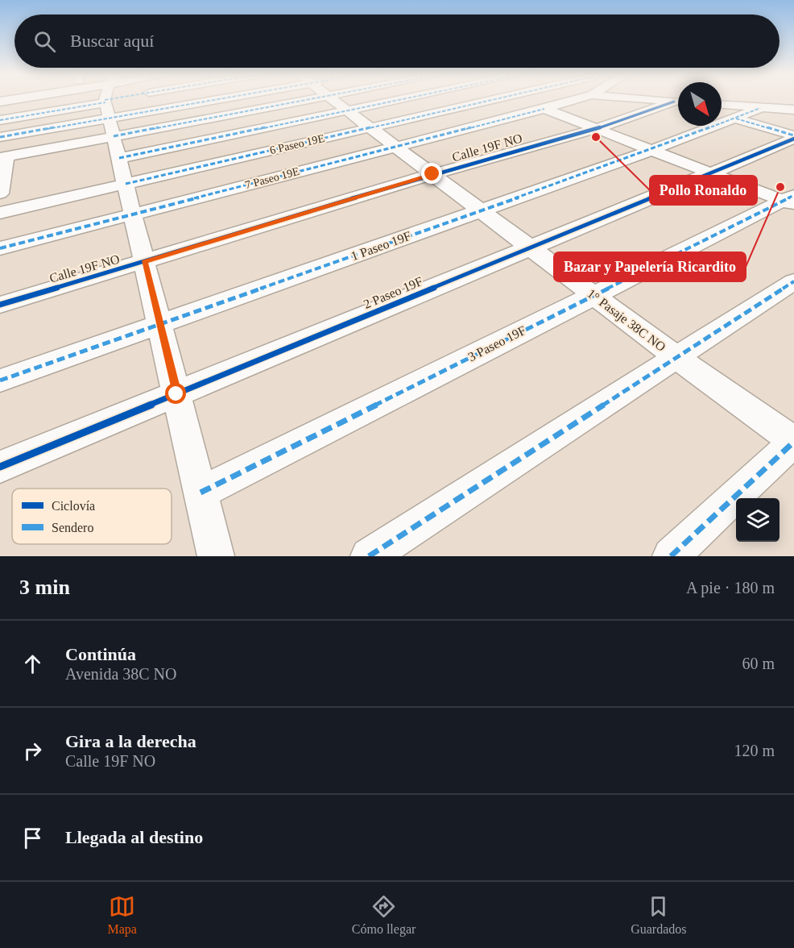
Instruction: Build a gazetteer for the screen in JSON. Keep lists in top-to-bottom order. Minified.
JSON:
{"streets":{"street":["6 Paseo 19E","Calle 19F NO","7 Paseo 19E","1 Paseo 19F","2 Paseo 19F","1° Pasaje 38C NO","3 Paseo 19F"]},"crossings":[["6 Paseo 19E","1° Pasaje 38C NO"],["Calle 19F NO","1° Pasaje 38C NO"],["7 Paseo 19E","1° Pasaje 38C NO"],["1 Paseo 19F","1° Pasaje 38C NO"],["2 Paseo 19F","1° Pasaje 38C NO"],["1° Pasaje 38C NO","3 Paseo 19F"]],"places":["Pollo Ronaldo","Bazar y Papelería Ricardito"],"legend":["Ciclovía","Sendero"],"north":"bottom right","page":{"search":"Buscar aquí","heading":["3 min","A pie · 180 m"],"list":[["Continúa","Avenida 38C NO","60 m"],["Gira a la derecha","Calle 19F NO","120 m"],"Llegada al destino"],"nav":["Mapa","Cómo llegar","Guardados"]}}
